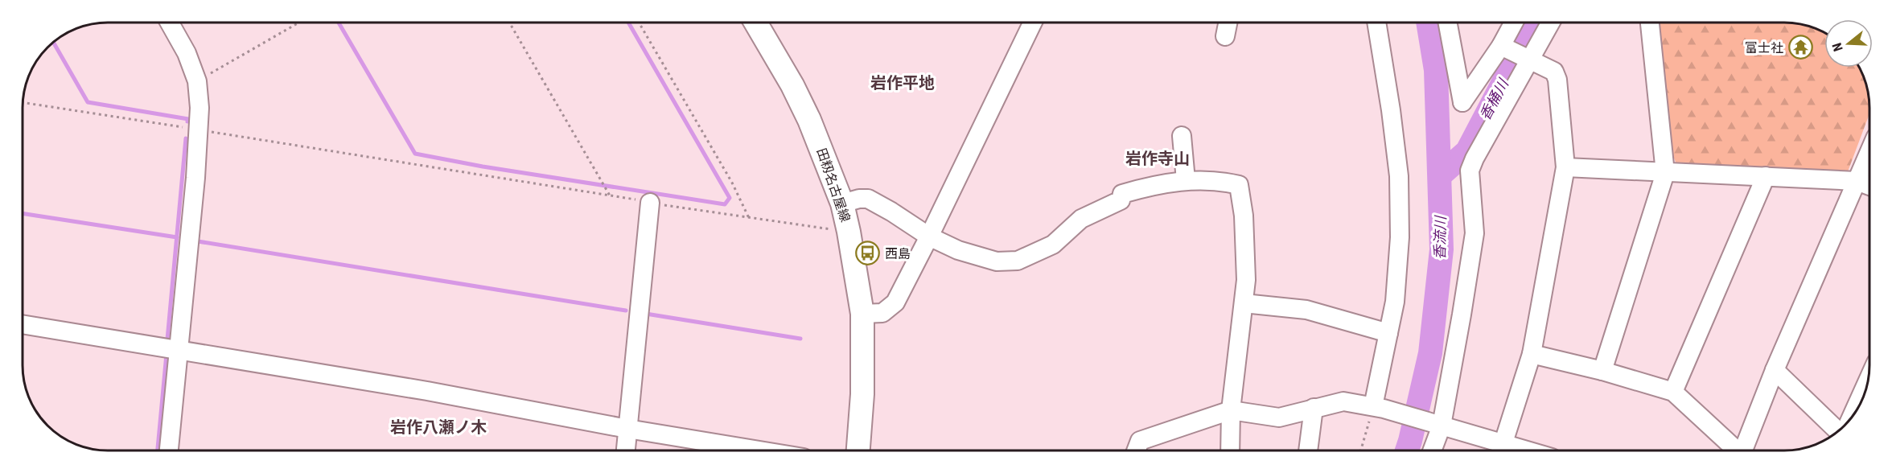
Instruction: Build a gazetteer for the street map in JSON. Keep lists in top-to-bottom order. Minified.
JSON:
{"streets":{"main road":["田籾名古屋線"]},"districts":["岩作平地","岩作寺山","岩作八瀬ノ木"],"water":["香桶川","香流川"],"places":{"temple":["富士社"],"bus stop":["西島"]},"north":"left"}
